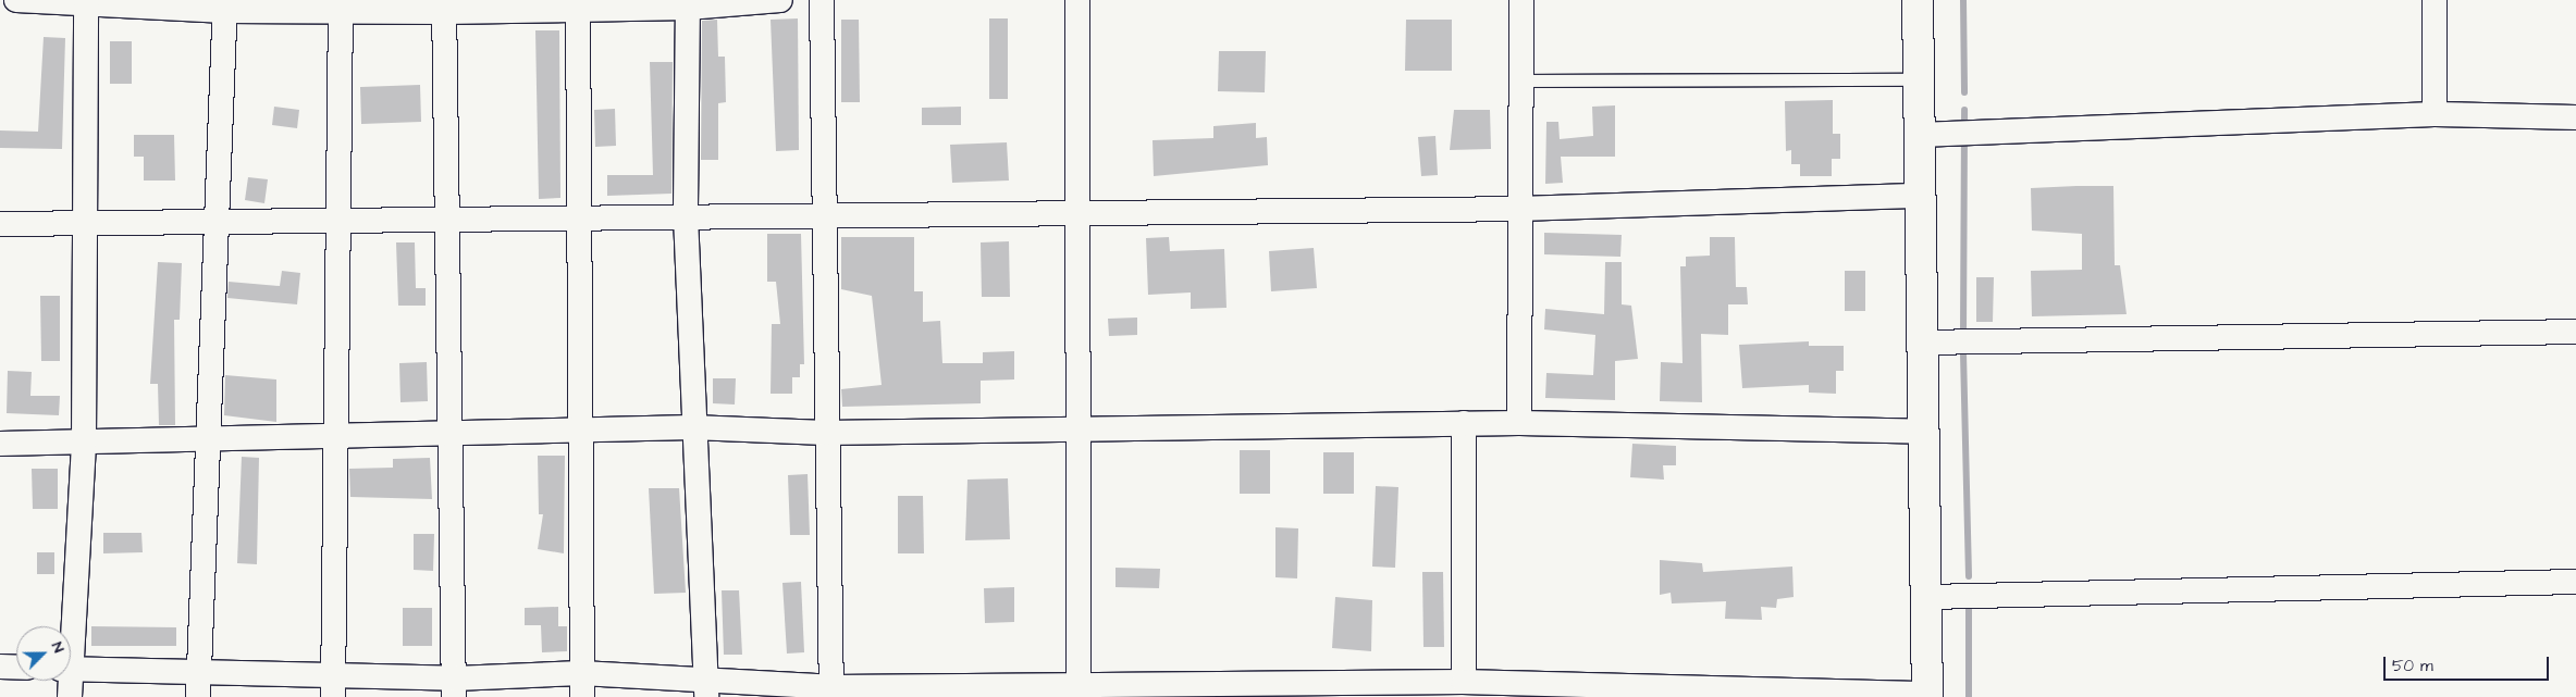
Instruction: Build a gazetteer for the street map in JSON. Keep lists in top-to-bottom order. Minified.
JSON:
{"scale_bar":"50 m","north":"top right"}
